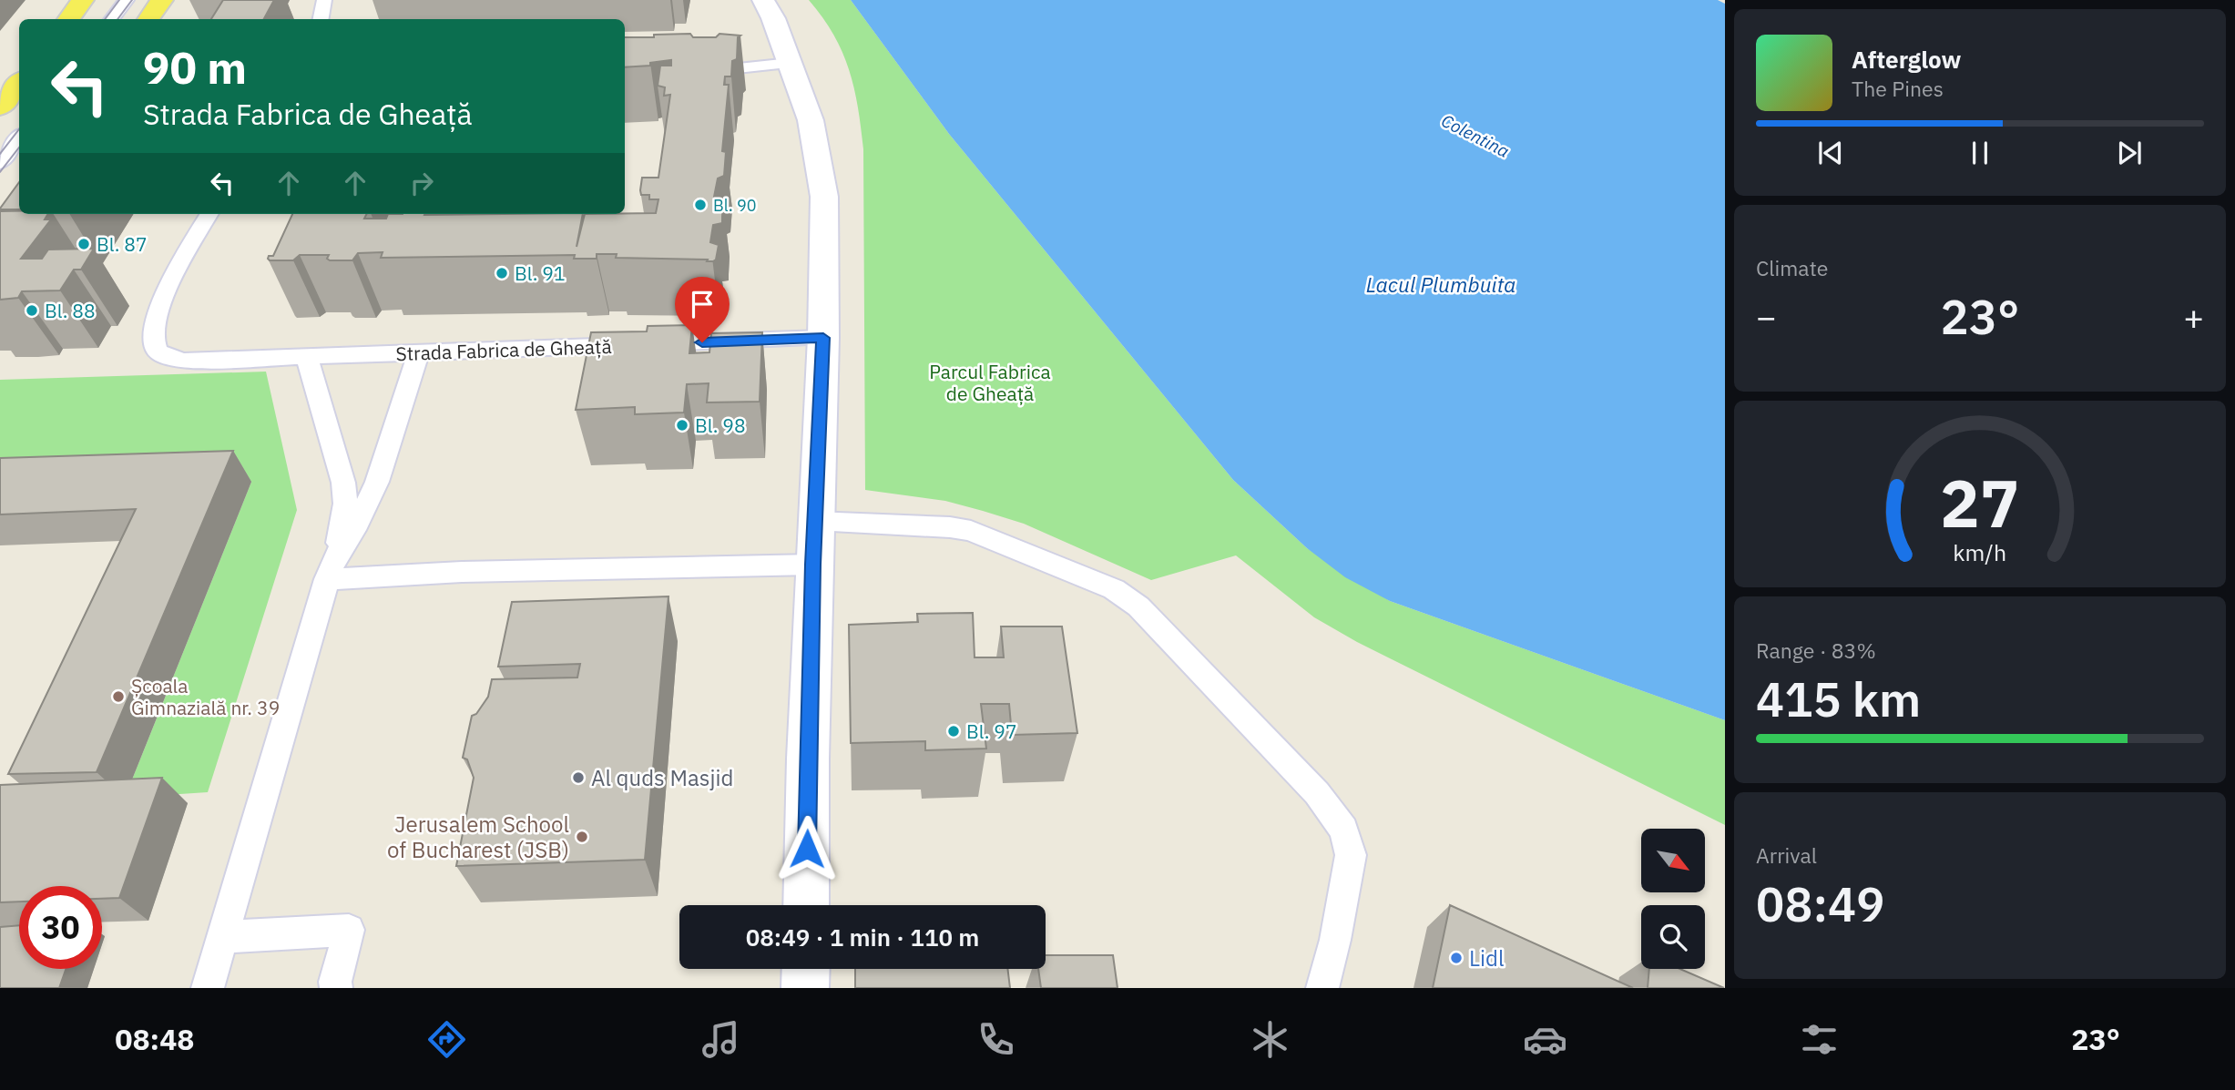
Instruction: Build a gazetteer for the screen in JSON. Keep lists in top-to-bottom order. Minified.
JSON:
{"streets":{"lane":["Strada Fabrica de Gheață"]},"water":["Colentina","Lacul Plumbuita"],"parks":["Parcul Fabrica de Gheață"],"places":["Bl. 90","Bl. 87","Bl. 91","Bl. 88","Bl. 98","Școala Gimnazială nr. 39","Bl. 97","Al quds Masjid","Jerusalem School of Bucharest (JSB)","Lidl"],"north":"bottom right","page":{"turn":["90 m","Strada Fabrica de Gheață"],"song":["Afterglow","The Pines"],"tile":["Climate",["Range · 83%","415 km"],["Arrival","08:49"]],"heat":["−","23°","+"],"limit":"30","trip":"08:49 · 1 min · 110 m","tabs":["08:48","23°"],"gauge":["27","km/h"]}}
